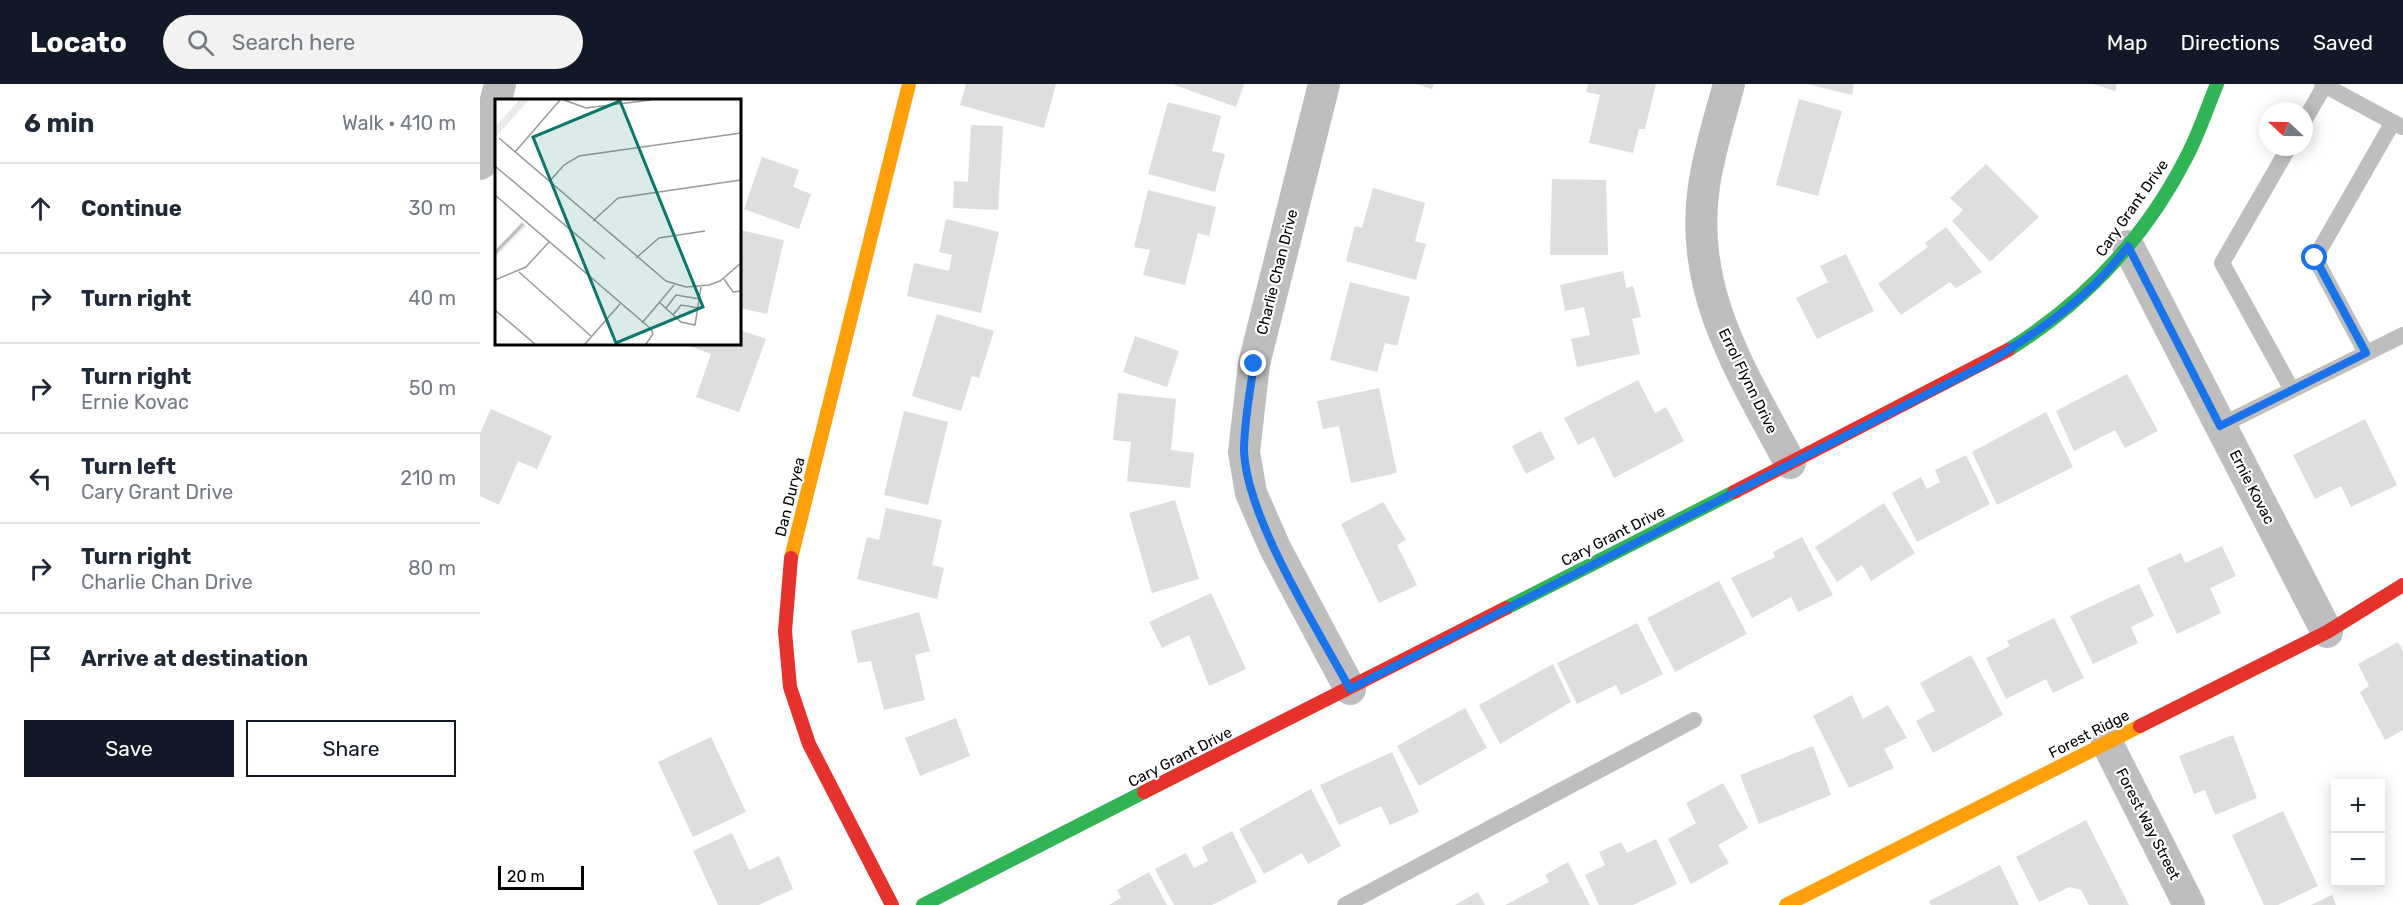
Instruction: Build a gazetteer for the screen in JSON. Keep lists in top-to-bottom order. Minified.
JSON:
{"streets":{"street":["Cary Grant Drive","Charlie Chan Drive","Errol Flynn Drive","Ernie Kovac","Dan Duryea","Forest Ridge","Forest Way Street"]},"crossings":[["Cary Grant Drive","Charlie Chan Drive"],["Cary Grant Drive","Errol Flynn Drive"],["Cary Grant Drive","Ernie Kovac"],["Ernie Kovac","Forest Ridge"],["Forest Ridge","Forest Way Street"]],"scale_bar":"20 m","north":"left","page":{"header":"Locato","search":"Search here","nav":["Map","Directions","Saved"],"heading":["6 min","Walk · 410 m"],"list":[["Continue","30 m"],["Turn right","40 m"],["Turn right","Ernie Kovac","50 m"],["Turn left","Cary Grant Drive","210 m"],["Turn right","Charlie Chan Drive","80 m"],"Arrive at destination"],"buttons":["Save","Share"],"map_buttons":["+","−"],"scale":"20 m"}}
